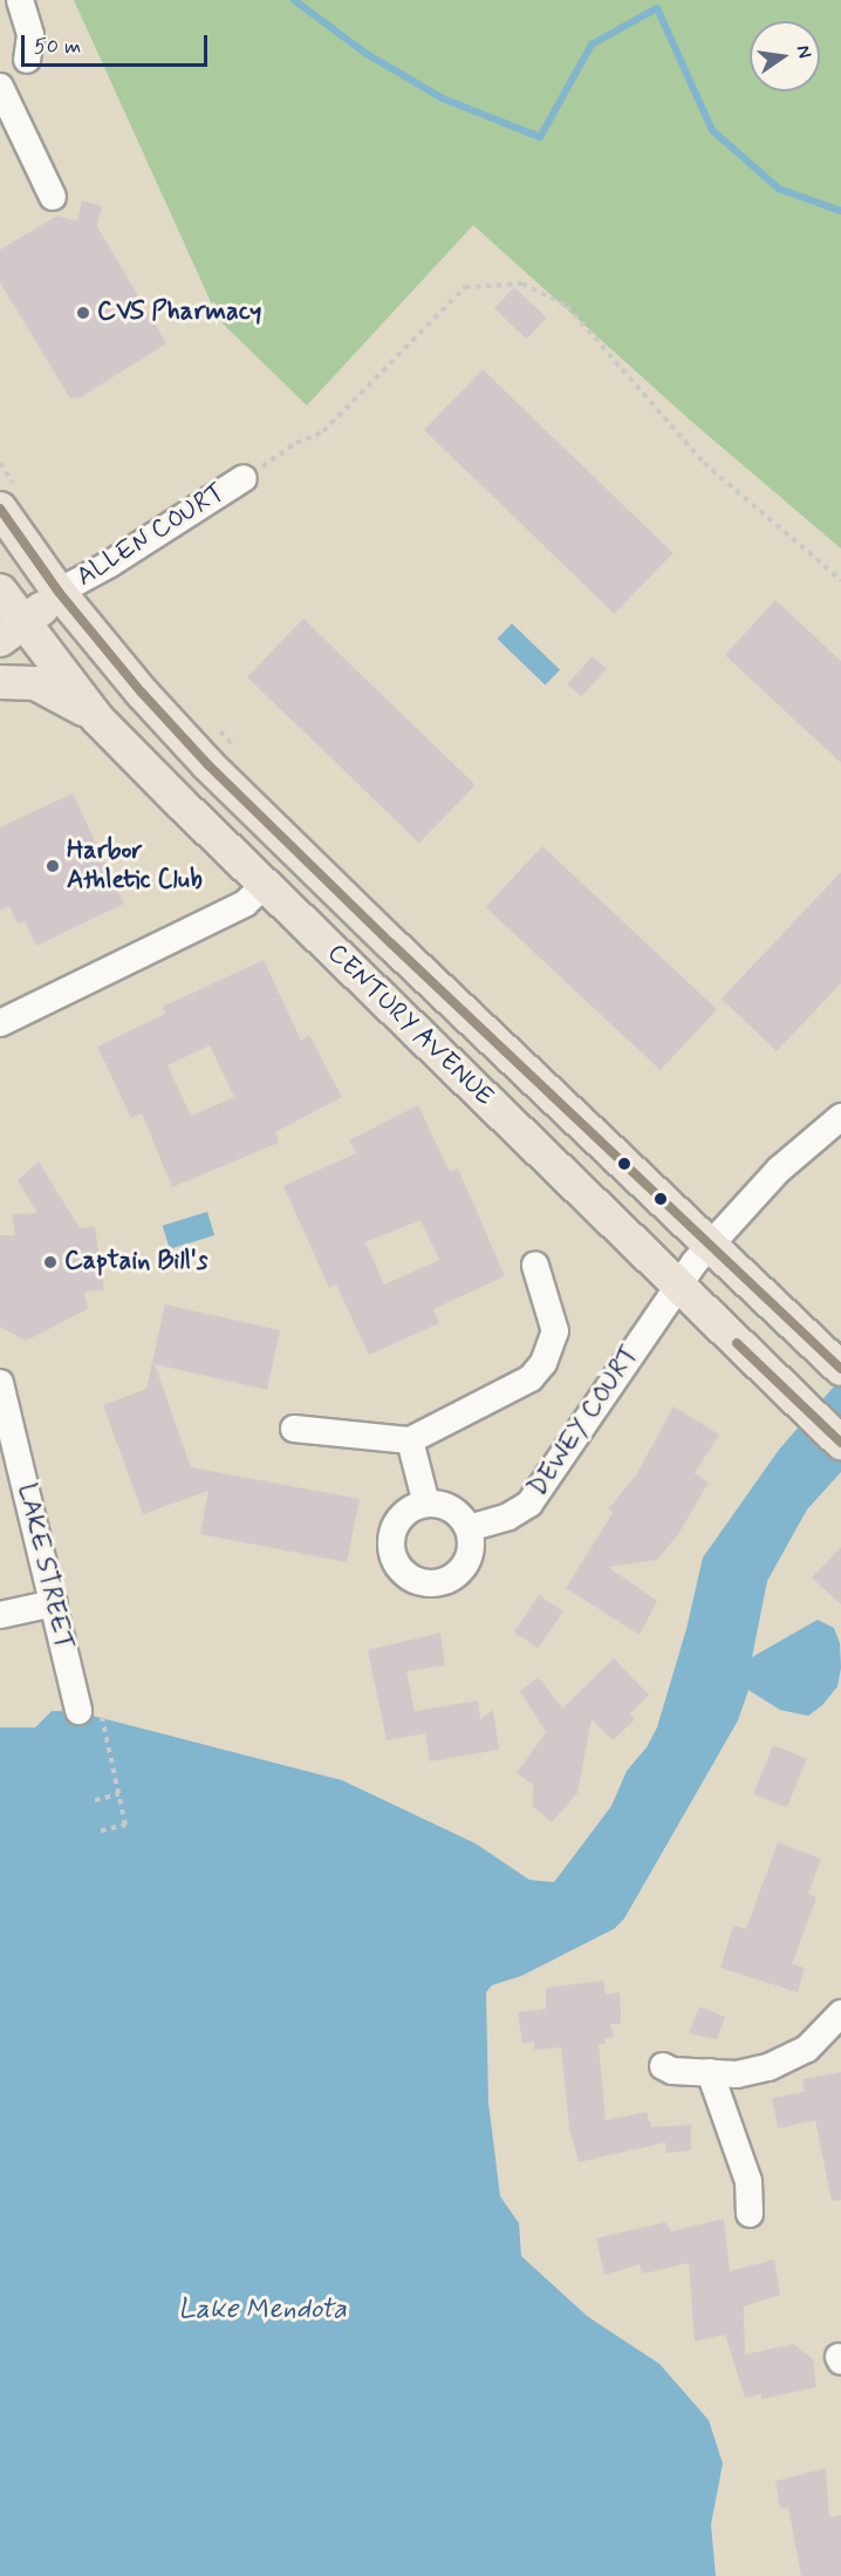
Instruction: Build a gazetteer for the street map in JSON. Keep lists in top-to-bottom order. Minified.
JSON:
{"streets":{"main road":["CENTURY AVENUE"],"street":["ALLEN COURT","DEWEY COURT","LAKE STREET"]},"crossings":[["ALLEN COURT","CENTURY AVENUE"],["CENTURY AVENUE","DEWEY COURT"]],"water":["Lake Mendota"],"places":["CVS Pharmacy","Harbor Athletic Club","Captain Bill's"],"scale_bar":"50 m","north":"right"}
